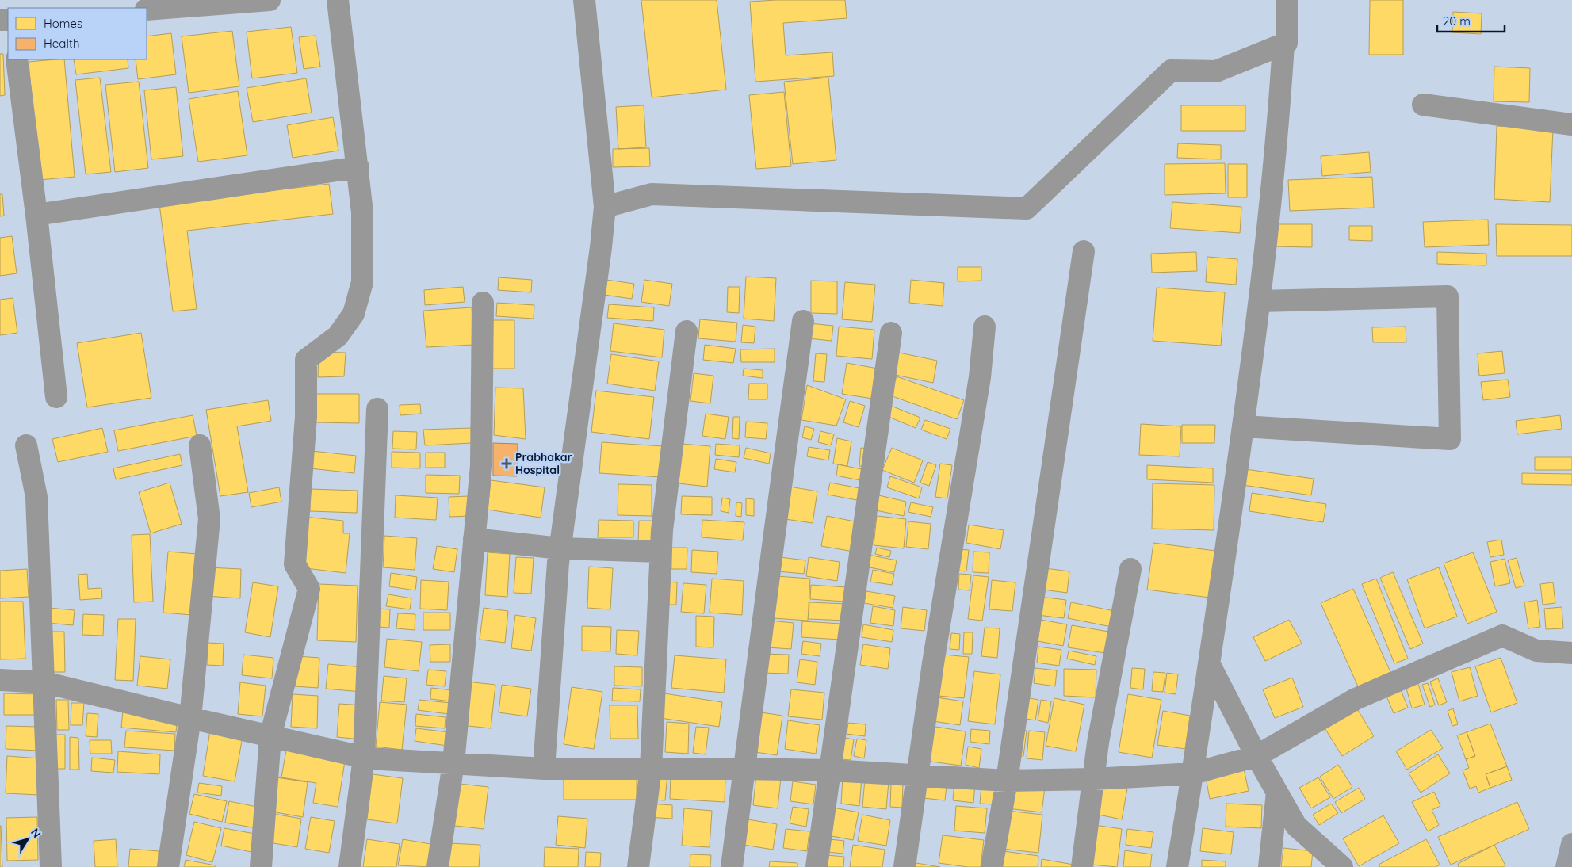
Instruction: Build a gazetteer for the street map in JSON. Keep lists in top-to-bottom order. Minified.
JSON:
{"places":{"health":["Prabhakar Hospital"]},"legend":["Homes","Health"],"scale_bar":"20 m","north":"top right"}
